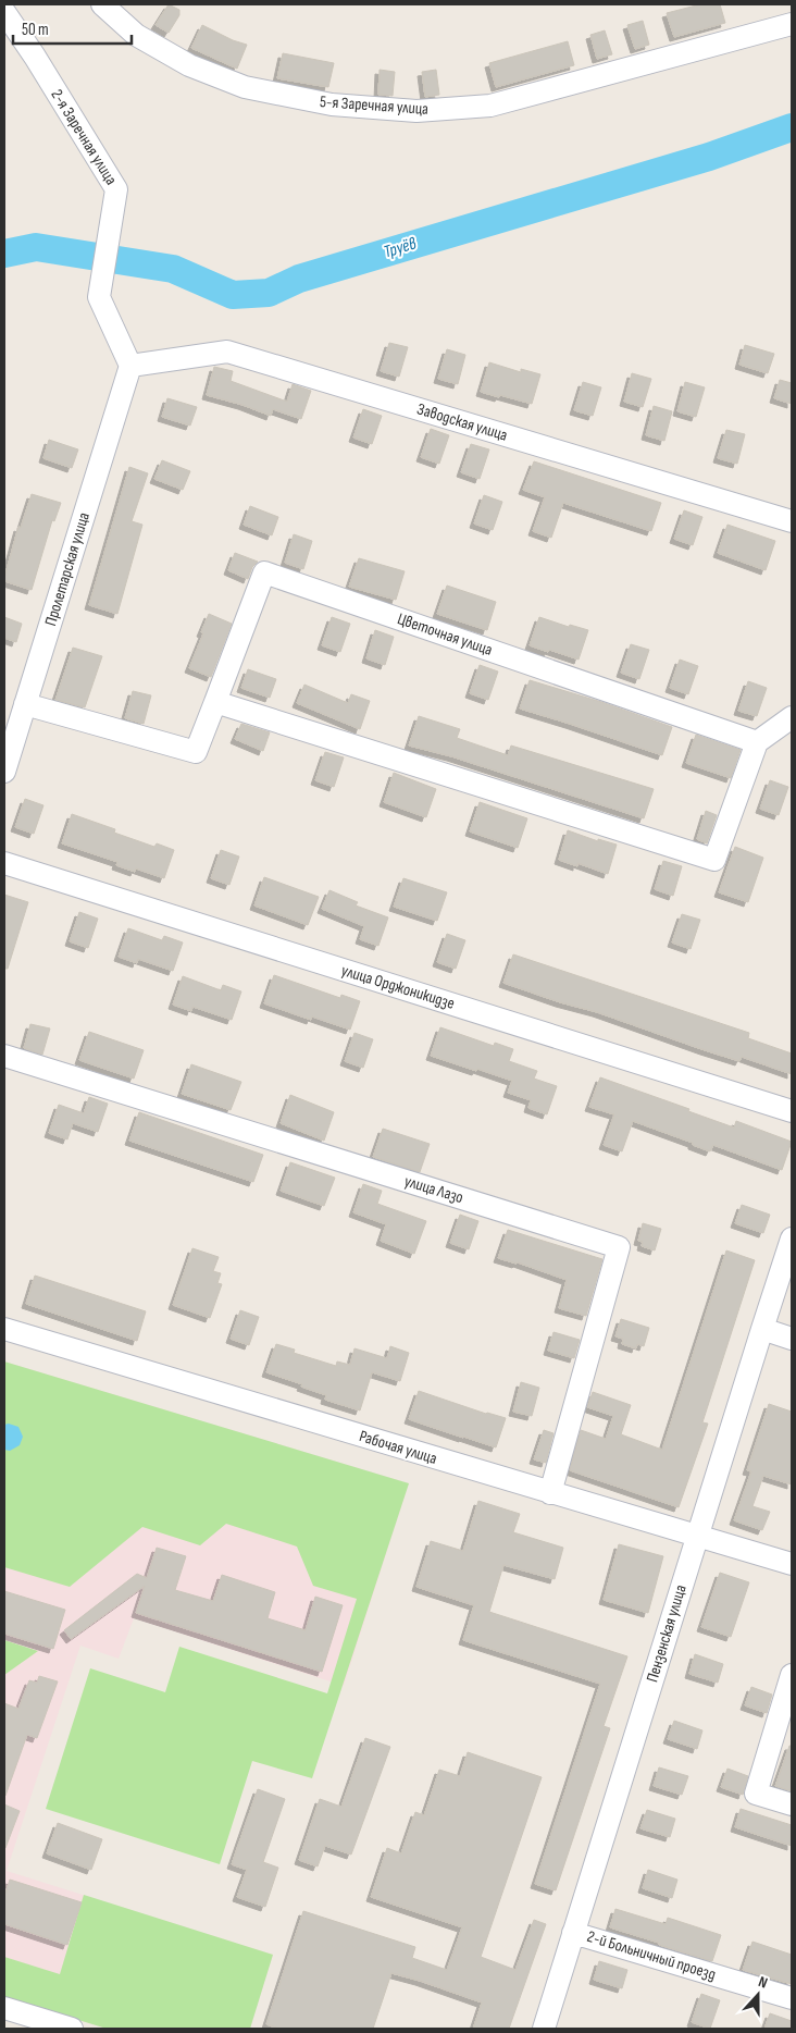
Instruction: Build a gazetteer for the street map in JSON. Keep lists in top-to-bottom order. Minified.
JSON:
{"streets":{"street":["5-я Заречная улица","2-я Заречная улица","Заводская улица","Пролетарская улица","Цветочная улица","улица Орджоникидзе","улица Лазо","Рабочая улица","Пензенская улица","2-й Больничный проезд"]},"crossings":[["2-я Заречная улица","Заводская улица"],["2-я Заречная улица","Пролетарская улица"],["Заводская улица","Пролетарская улица"],["Пролетарская улица","Цветочная улица"],["улица Лазо","Рабочая улица"],["Рабочая улица","Пензенская улица"],["Пензенская улица","2-й Больничный проезд"]],"water":["Труёв"],"scale_bar":"50 m","north":"top"}
